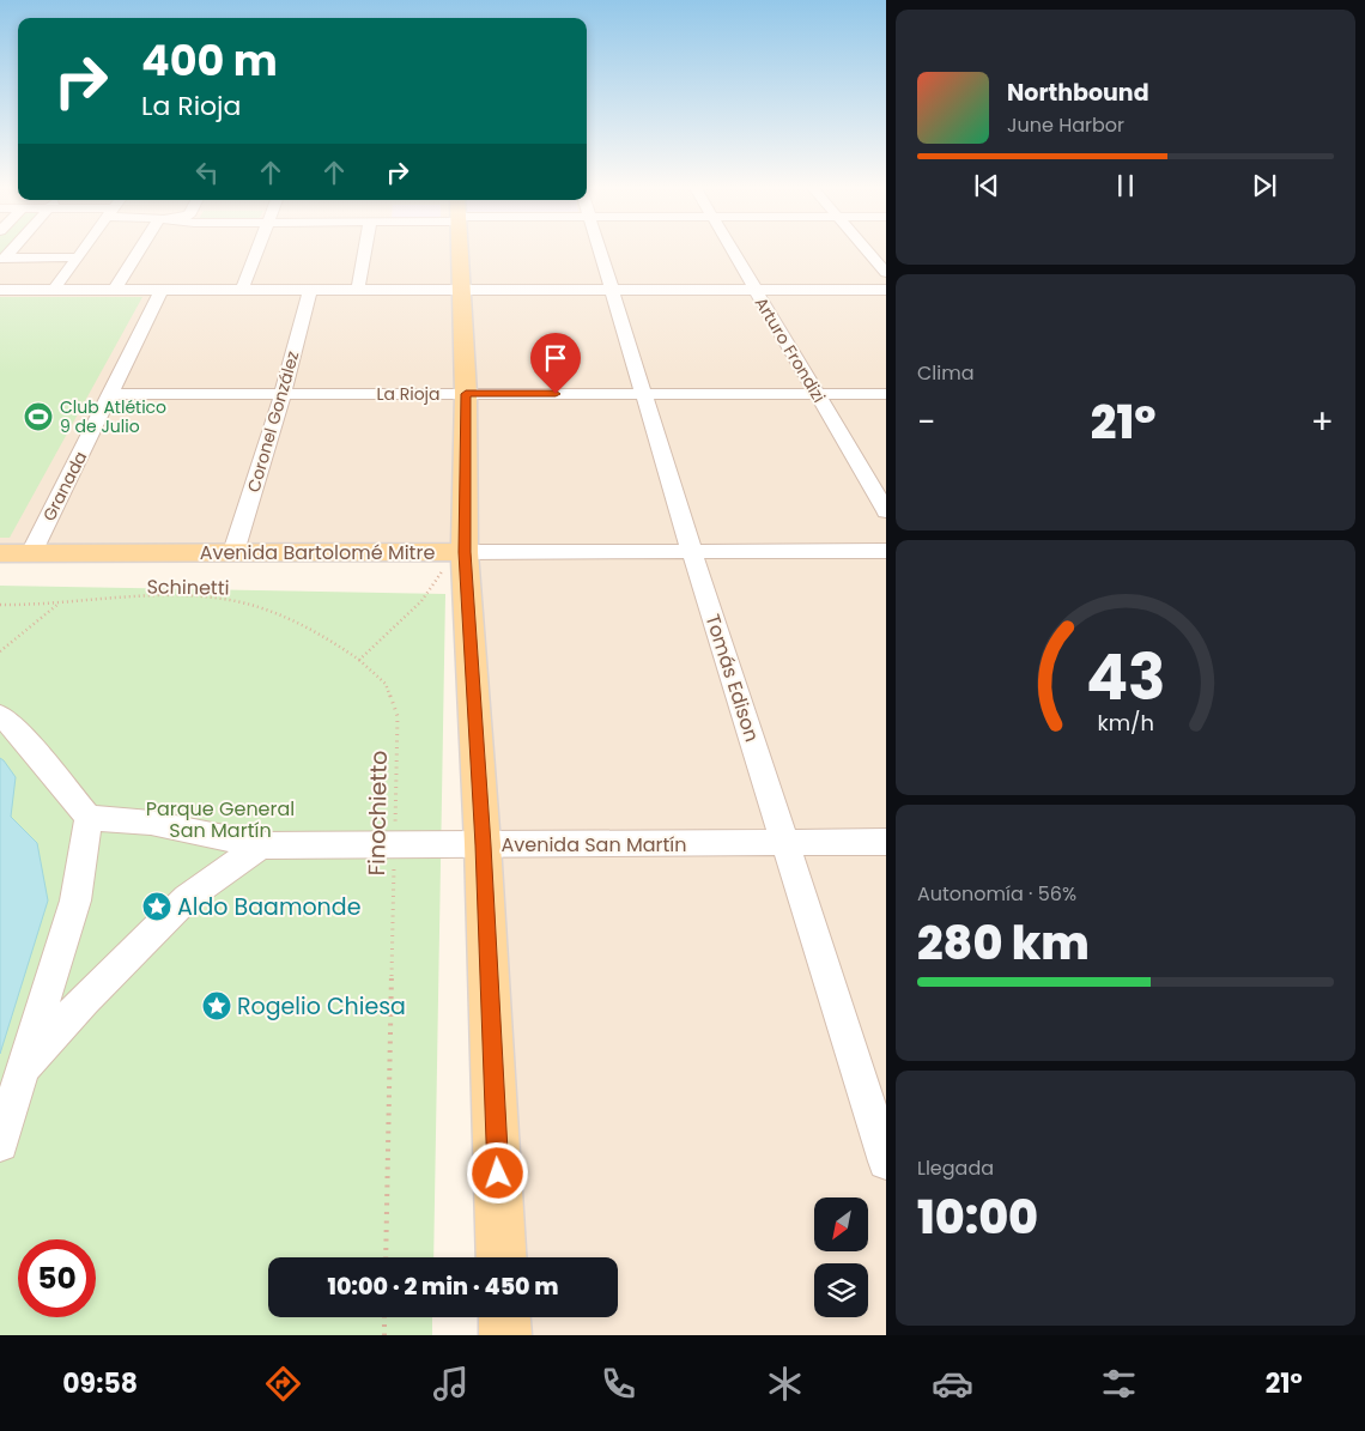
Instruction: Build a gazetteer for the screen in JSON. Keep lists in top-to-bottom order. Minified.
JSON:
{"streets":{"main road":["Avenida Bartolomé Mitre"],"street":["Arturo Frondizi","La Rioja","Coronel González","Granada","Tomás Edison","Avenida San Martín"],"path":["Schinetti","Finochietto"]},"crossings":[["Arturo Frondizi","La Rioja"],["La Rioja","Coronel González"],["La Rioja","Granada"],["La Rioja","Tomás Edison"],["Coronel González","Avenida Bartolomé Mitre"],["Granada","Avenida Bartolomé Mitre"],["Avenida Bartolomé Mitre","Tomás Edison"],["Schinetti","Finochietto"],["Tomás Edison","Avenida San Martín"],["Finochietto","Avenida San Martín"]],"parks":["Parque General San Martín"],"places":{"sports":["Club Atlético 9 de Julio"],"place":["Aldo Baamonde","Rogelio Chiesa"]},"north":"bottom left","page":{"turn":["400 m","La Rioja"],"song":["Northbound","June Harbor"],"tile":["Clima",["Autonomía · 56%","280 km"],["Llegada","10:00"]],"heat":["−","21°","+"],"limit":"50","trip":"10:00 · 2 min · 450 m","tabs":["09:58","21°"],"gauge":["43","km/h"]}}
